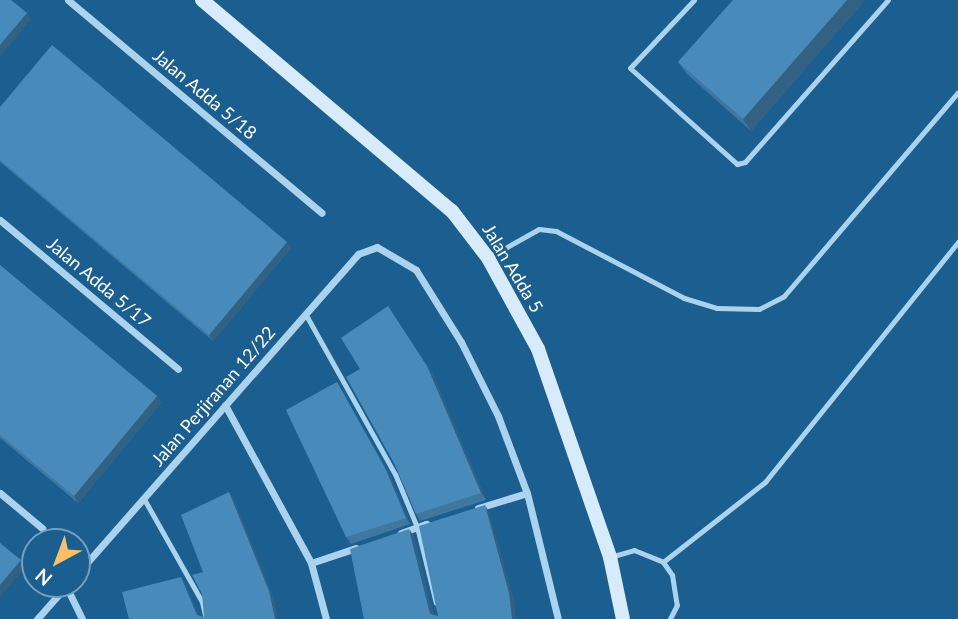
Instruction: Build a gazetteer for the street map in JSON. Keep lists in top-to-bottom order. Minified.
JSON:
{"streets":{"main road":["Jalan Adda 5"],"street":["Jalan Adda 5/18","Jalan Adda 5/17","Jalan Perjiranan 12/22"]},"north":"bottom left"}
